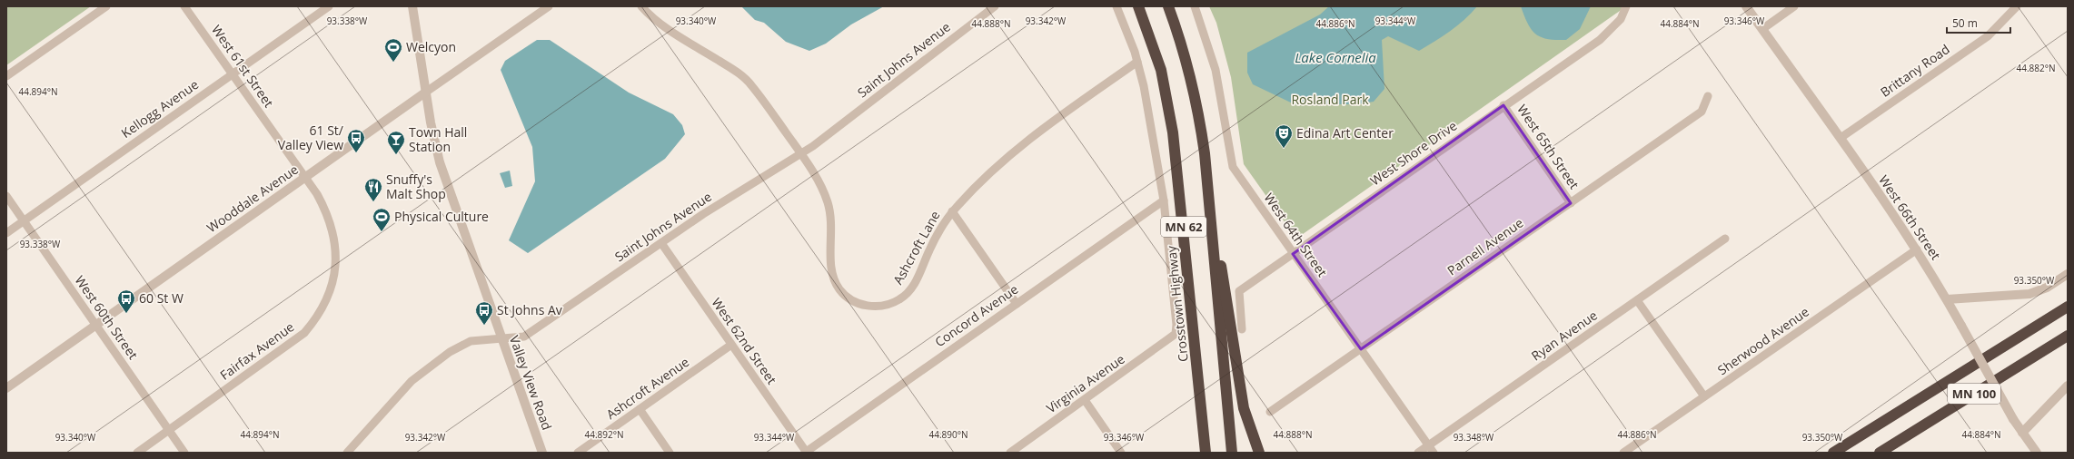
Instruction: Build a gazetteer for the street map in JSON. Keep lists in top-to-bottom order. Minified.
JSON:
{"streets":{"highway":["MN 62","Crosstown Highway","MN 100"],"street":["Saint Johns Avenue","West 61st Street","Brittany Road","Kellogg Avenue","West 65th Street","West Shore Drive","Wooddale Avenue","West 66th Street","West 64th Street","Parnell Avenue","Ashcroft Lane","Concord Avenue","West 60th Street","Ryan Avenue","West 62nd Street","Sherwood Avenue","Fairfax Avenue","Valley View Road","Virginia Avenue","Ashcroft Avenue"]},"crossings":[["Saint Johns Avenue","Ashcroft Lane"],["Saint Johns Avenue","West 62nd Street"],["Saint Johns Avenue","Valley View Road"],["West 61st Street","Kellogg Avenue"],["West 61st Street","Wooddale Avenue"],["West 61st Street","Fairfax Avenue"],["Brittany Road","West 66th Street"],["Kellogg Avenue","West 60th Street"],["West 65th Street","West Shore Drive"],["West 65th Street","Parnell Avenue"],["West Shore Drive","West 64th Street"],["Wooddale Avenue","West 60th Street"],["Wooddale Avenue","Valley View Road"],["West 66th Street","Sherwood Avenue"],["West 64th Street","Parnell Avenue"],["West 64th Street","Ryan Avenue"],["Concord Avenue","West 62nd Street"],["Concord Avenue","Virginia Avenue"],["West 60th Street","Fairfax Avenue"],["West 62nd Street","Ashcroft Avenue"]],"water":["Lake Cornelia"],"parks":["Rosland Park"],"places":{"sports":["Welcyon","Physical Culture"],"theatre":["Edina Art Center"],"bus stop":["61 St/ Valley View","60 St W","St Johns Av"],"bar":["Town Hall Station"],"restaurant":["Snuffy's Malt Shop"]},"scale_bar":"50 m","coordinates":["93.338°W","93.340°W","93.342°W","93.344°W","93.346°W","44.884°N","44.888°N","44.886°N","44.882°N","44.894°N","93.350°W","44.892°N","44.890°N","93.348°W"]}
